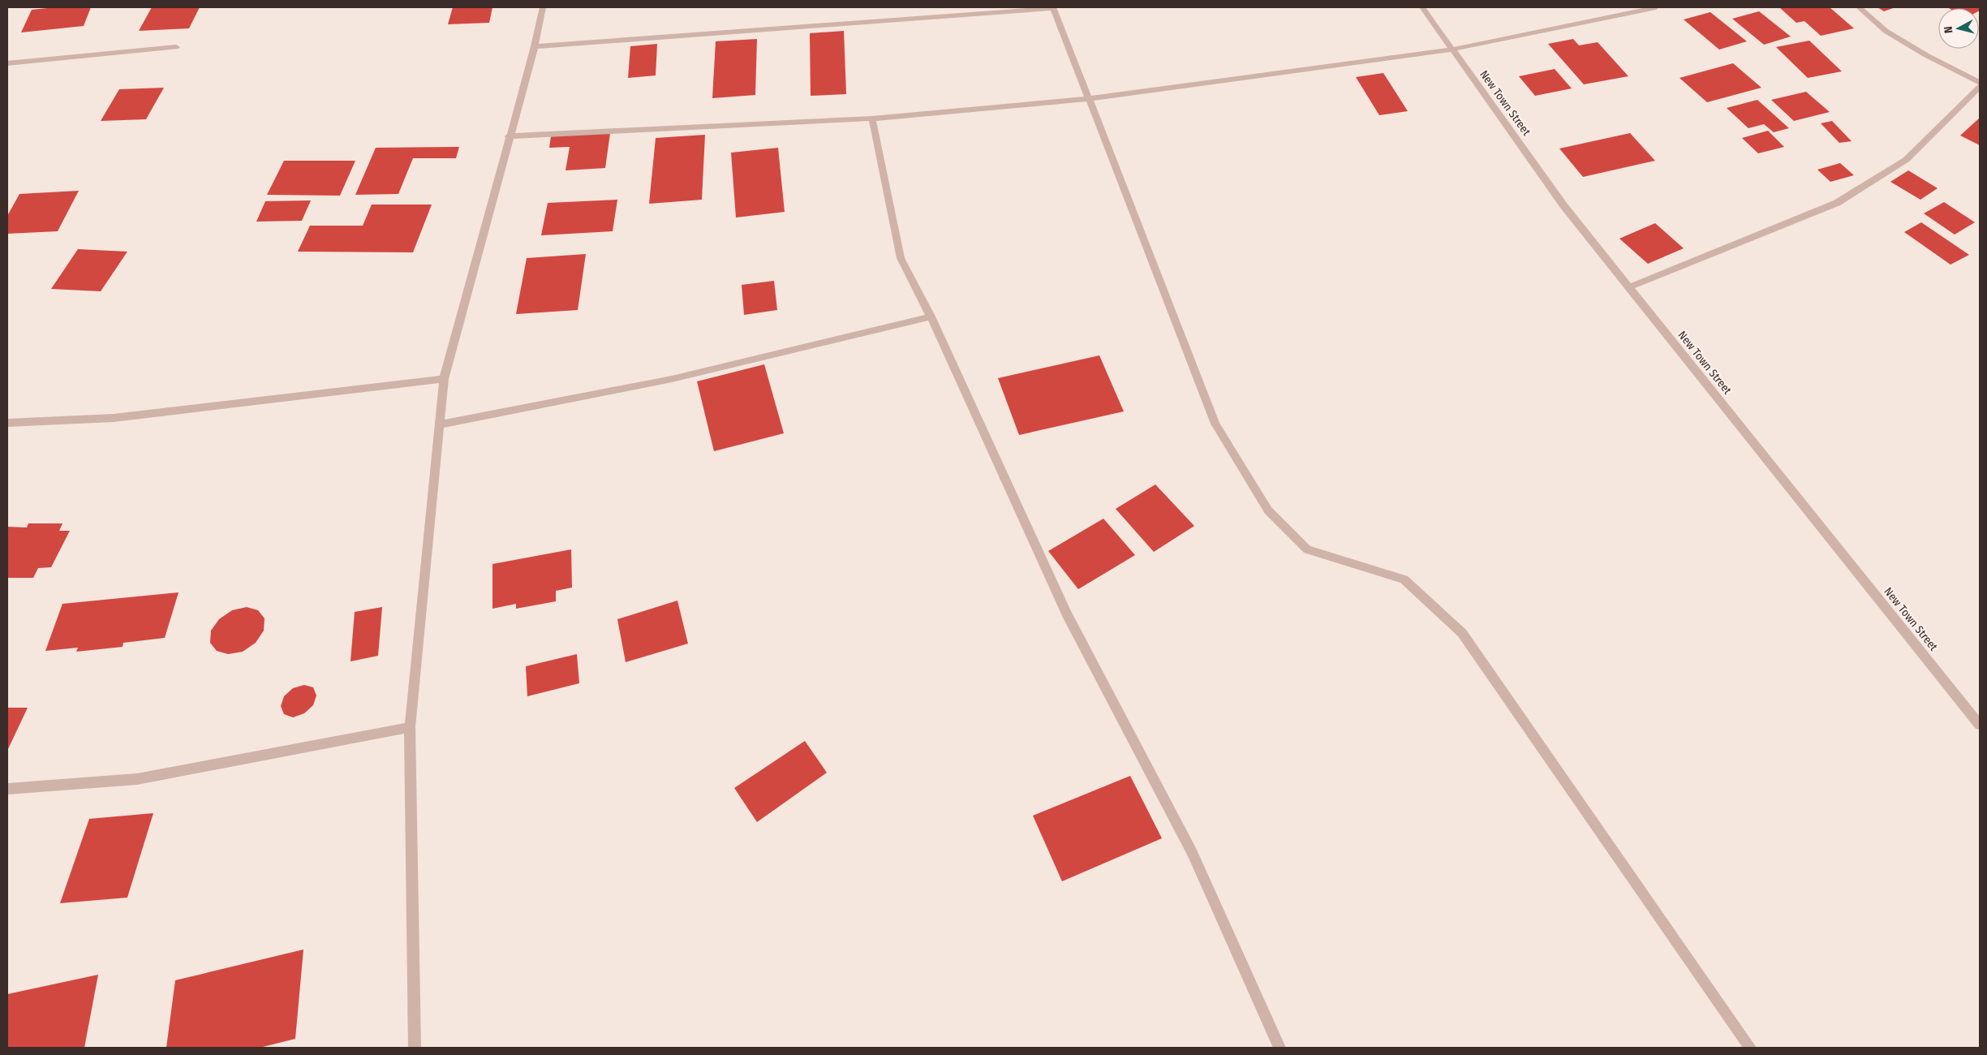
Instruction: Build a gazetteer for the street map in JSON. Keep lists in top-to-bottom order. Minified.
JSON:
{"streets":{"street":["New Town Street"]},"north":"left"}
